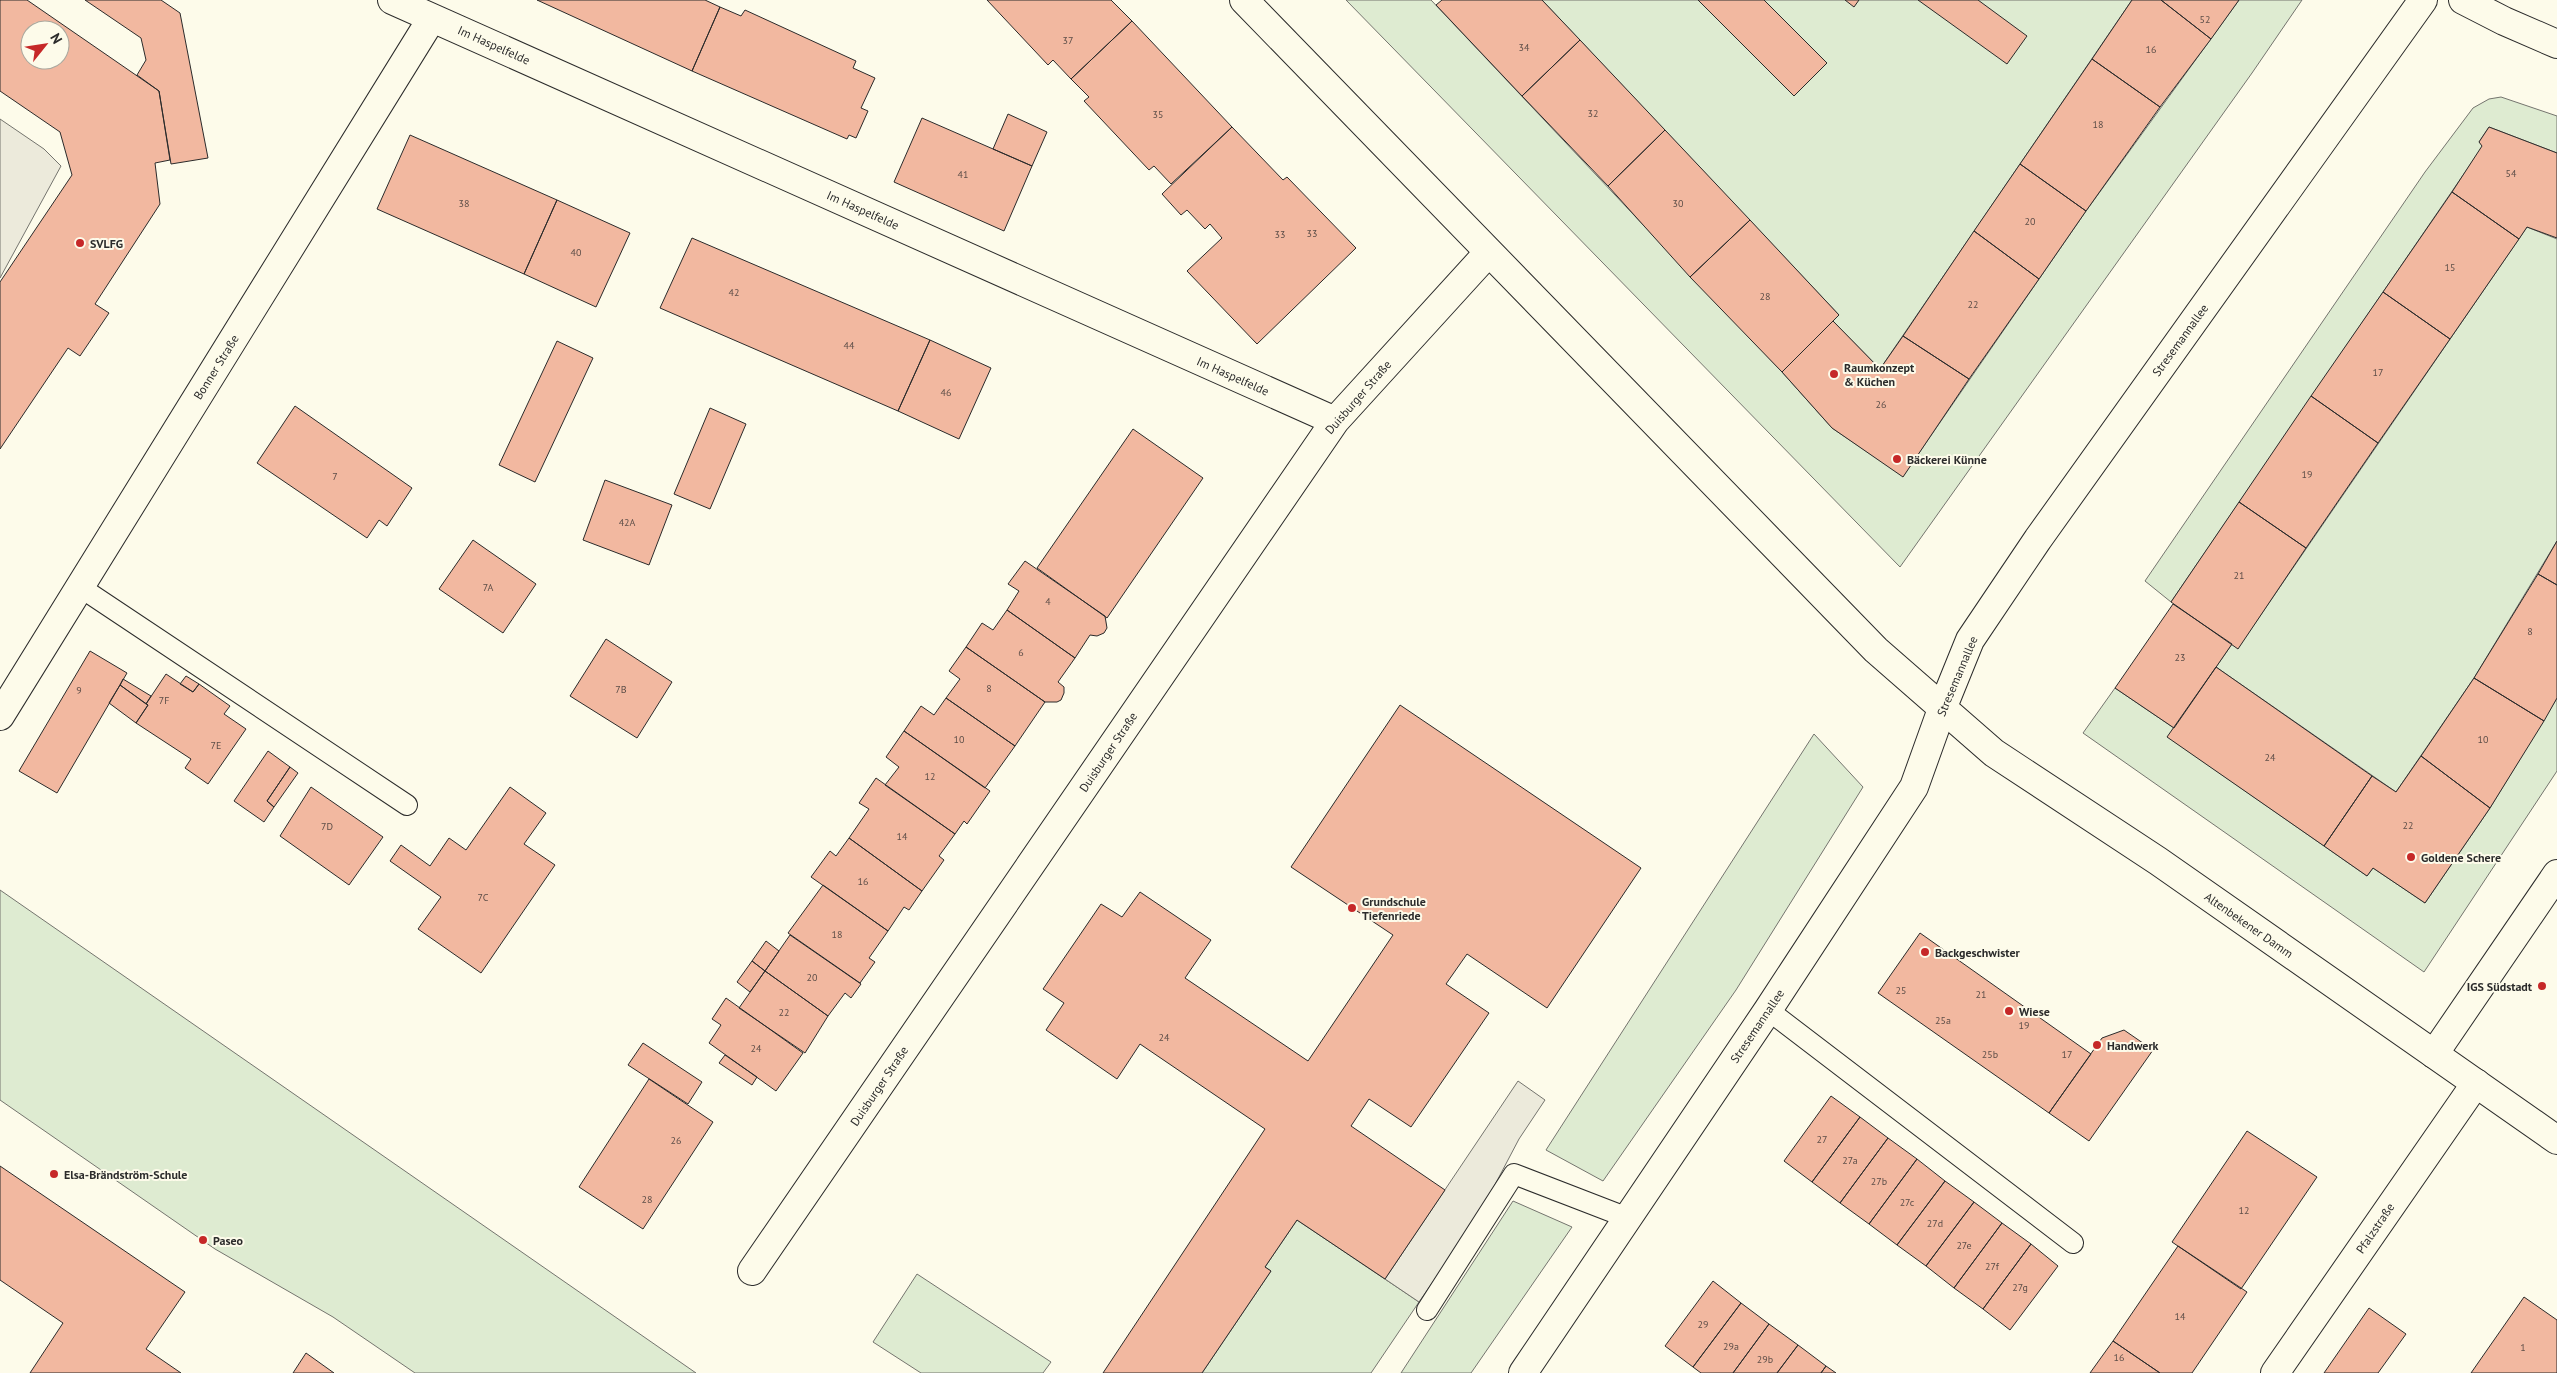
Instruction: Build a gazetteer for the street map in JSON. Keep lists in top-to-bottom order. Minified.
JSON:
{"streets":{"street":["Im Haspelfelde","Stresemannallee","Bonner Straße","Duisburger Straße","Altenbekener Damm","Pfalzstraße"]},"crossings":[["Im Haspelfelde","Bonner Straße"],["Im Haspelfelde","Duisburger Straße"],["Stresemannallee","Altenbekener Damm"],["Duisburger Straße","Altenbekener Damm"],["Altenbekener Damm","Pfalzstraße"]],"places":["SVLFG","Raumkonzept & Küchen","Bäckerei Künne","Goldene Schere","Grundschule Tiefenriede","Backgeschwister","IGS Südstadt","Wiese","Handwerk","Elsa-Brändström-Schule","Paseo"],"house_numbers":["52","37","34","16","32","35","18","54","41","38","30","20","33","33","40","15","42","28","22","44","17","46","26","19","7","42A","21","7A","4","8","6","23","8","7B","9","7F","10","10","7E","24","12","22","7D","14","16","7C","18","20","25","21","22","25a","19","24","24","25b","17","27","26","27a","27b","28","27c","12","27d","27e","27f","27g","14","29","29a","1","16","29b"],"north":"top right"}
